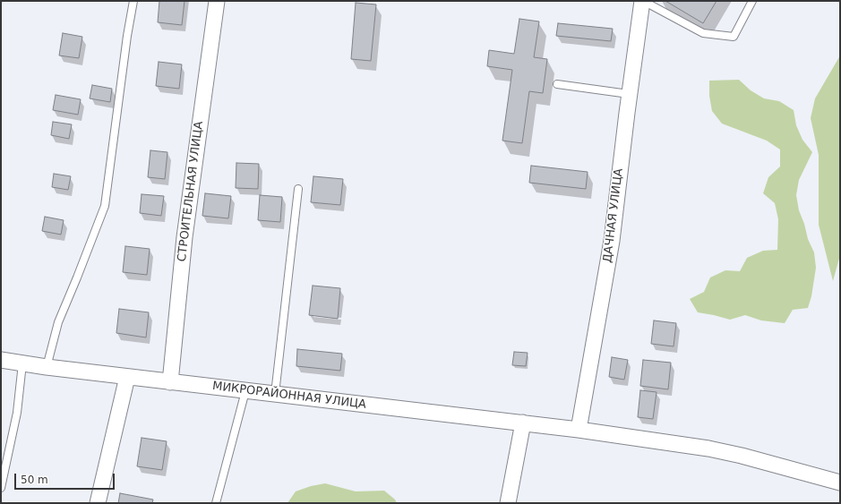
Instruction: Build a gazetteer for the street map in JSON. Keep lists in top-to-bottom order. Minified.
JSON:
{"streets":{"street":["СТРОИТЕЛЬНАЯ УЛИЦА","ДАЧНАЯ УЛИЦА","МИКРОРАЙОННАЯ УЛИЦА"]},"crossings":[["СТРОИТЕЛЬНАЯ УЛИЦА","МИКРОРАЙОННАЯ УЛИЦА"],["ДАЧНАЯ УЛИЦА","МИКРОРАЙОННАЯ УЛИЦА"]],"scale_bar":"50 m"}
